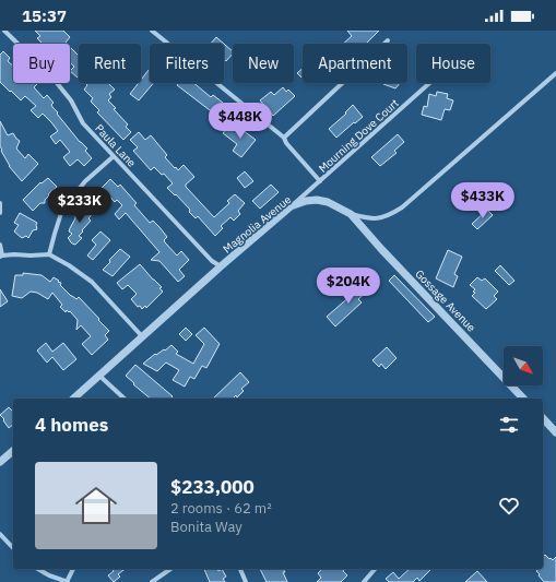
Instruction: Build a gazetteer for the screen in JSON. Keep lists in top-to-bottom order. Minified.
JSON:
{"streets":{"street":["Mourning Dove Court","Paula Lane","Magnolia Avenue","Gossage Avenue"]},"crossings":[["Mourning Dove Court","Magnolia Avenue"],["Paula Lane","Magnolia Avenue"],["Magnolia Avenue","Gossage Avenue"]],"north":"bottom right","page":{"status":"15:37","chip":["Buy","Rent","Filters","New","Apartment","House"],"price":["$448K","$433K","$233K","$204K"],"heading":"4 homes","list":[{"name":"$233,000","note":"2 rooms · 62 m² · Bonita Way"}]}}
